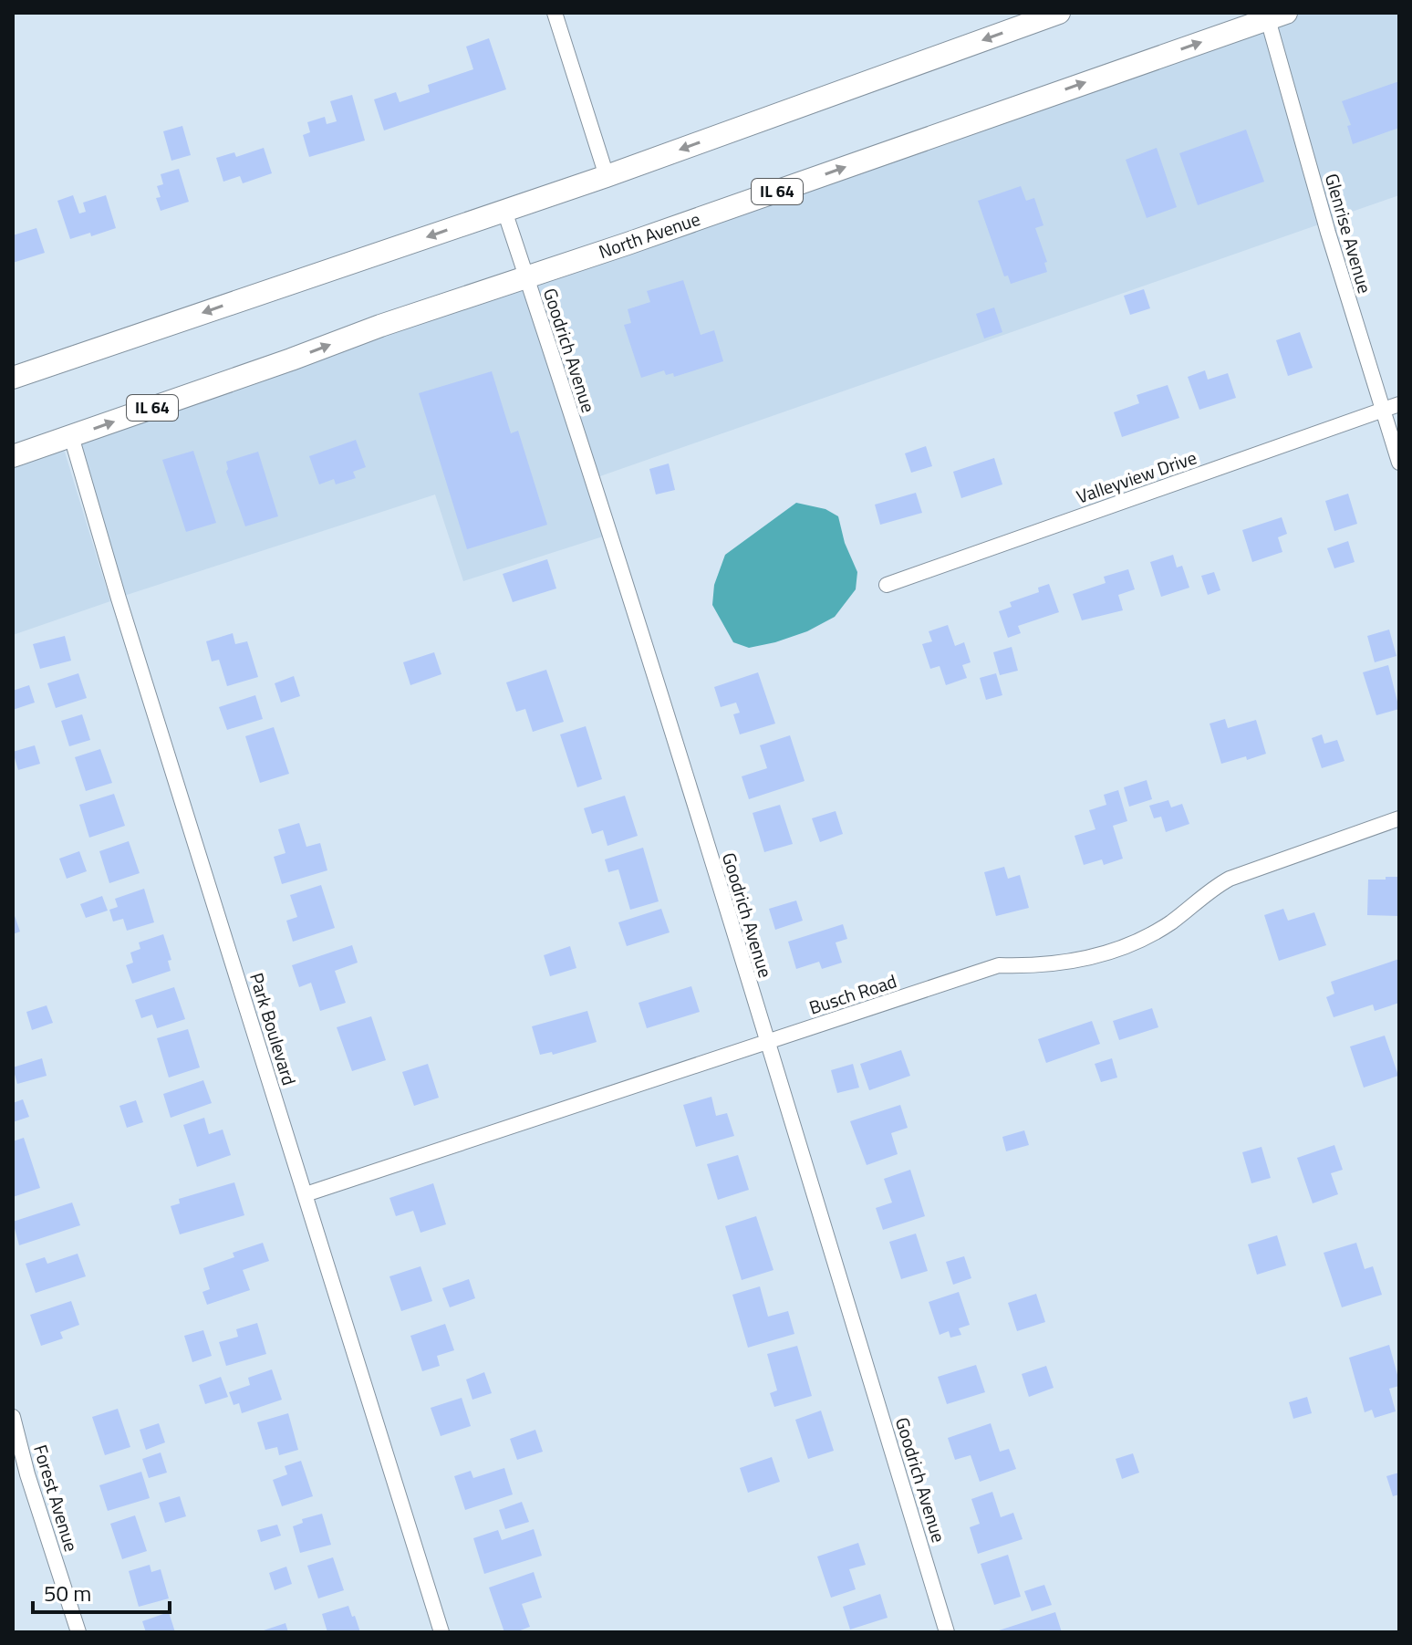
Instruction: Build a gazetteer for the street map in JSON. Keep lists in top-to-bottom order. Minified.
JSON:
{"streets":{"main road":["IL 64","North Avenue"],"street":["Glenrise Avenue","Goodrich Avenue","Valleyview Drive","Busch Road","Park Boulevard","Forest Avenue"]},"crossings":[["Glenrise Avenue","North Avenue"],["Glenrise Avenue","Valleyview Drive"],["North Avenue","Goodrich Avenue"],["North Avenue","Park Boulevard"],["Goodrich Avenue","Busch Road"],["Busch Road","Park Boulevard"]],"scale_bar":"50 m"}
